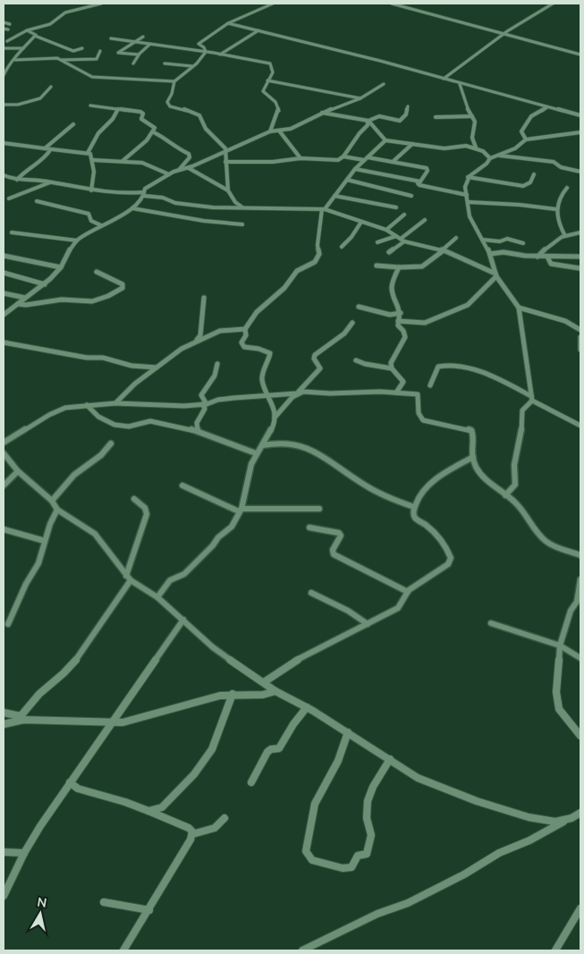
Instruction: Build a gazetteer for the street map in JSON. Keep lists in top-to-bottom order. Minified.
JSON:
{"north":"top"}
